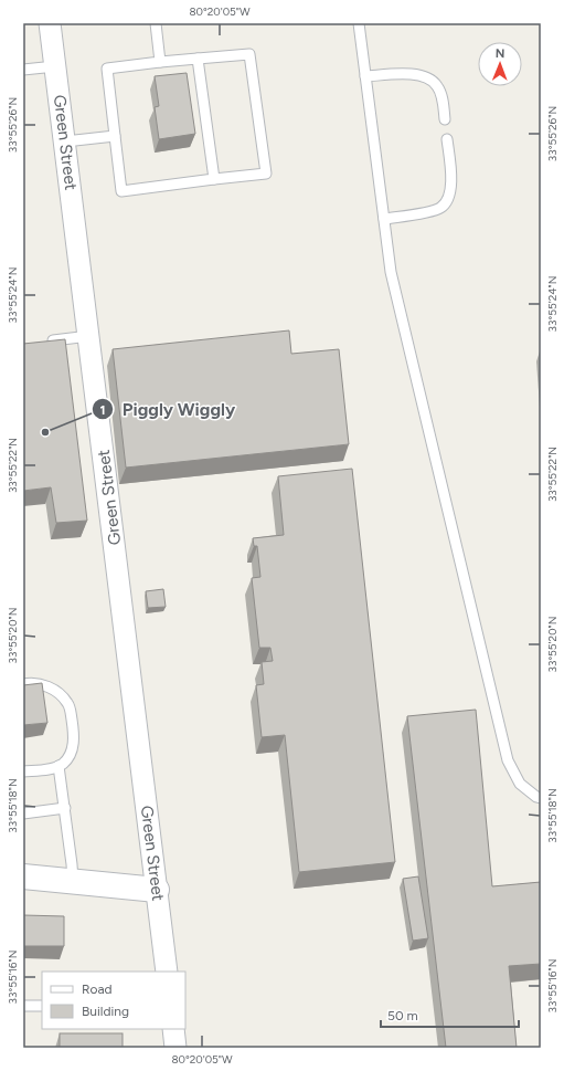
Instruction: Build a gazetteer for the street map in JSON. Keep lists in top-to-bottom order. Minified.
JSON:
{"streets":{"street":["Green Street"]},"places":["Piggly Wiggly"],"legend":["Road","Building"],"scale_bar":"50 m","north":"top","coordinates":["80°20'05\"W","33°55'26\"N","33°55'24\"N","33°55'22\"N","33°55'20\"N","33°55'18\"N","33°55'16\"N"]}
